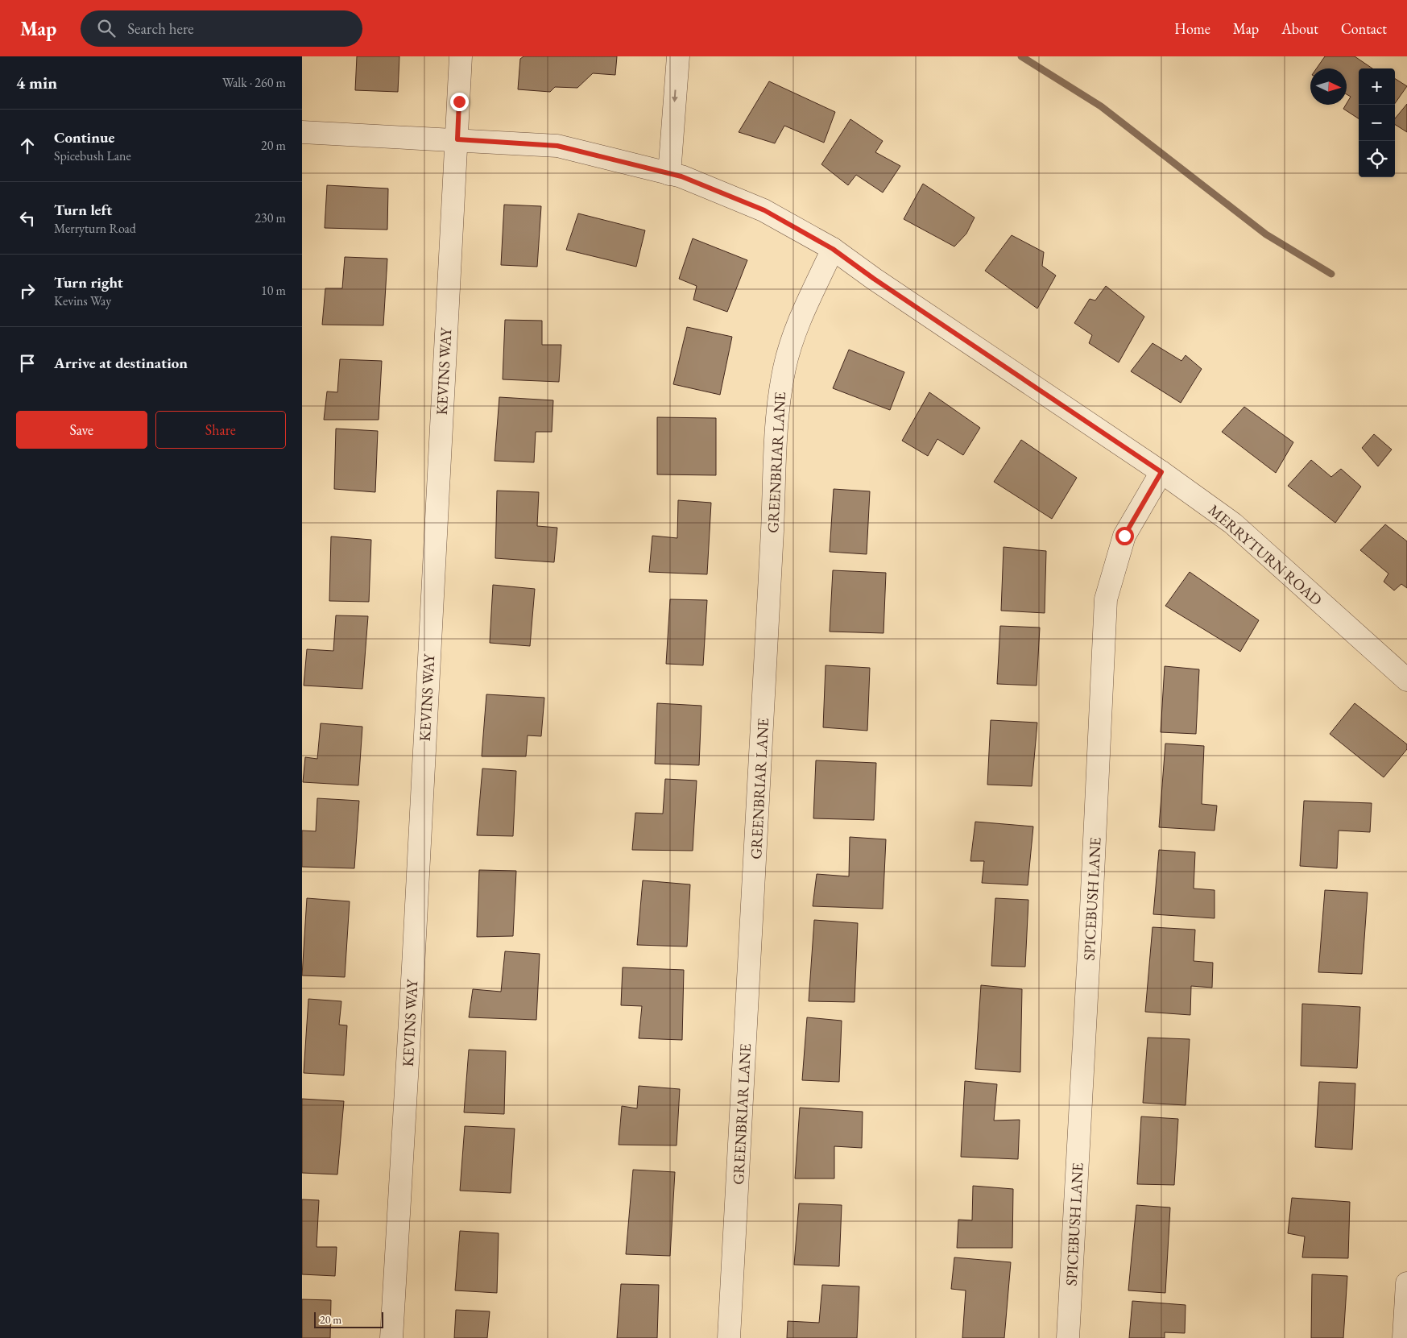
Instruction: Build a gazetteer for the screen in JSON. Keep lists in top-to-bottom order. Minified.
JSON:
{"streets":{"street":["KEVINS WAY","GREENBRIAR LANE","MERRYTURN ROAD","SPICEBUSH LANE"]},"crossings":[["KEVINS WAY","MERRYTURN ROAD"],["GREENBRIAR LANE","MERRYTURN ROAD"],["MERRYTURN ROAD","SPICEBUSH LANE"]],"scale_bar":"20 m","north":"right","page":{"header":"Map","search":"Search here","nav":["Home","Map","About","Contact"],"heading":["4 min","Walk · 260 m"],"map_buttons":["+","−"],"list":[["Continue","Spicebush Lane","20 m"],["Turn left","Merryturn Road","230 m"],["Turn right","Kevins Way","10 m"],"Arrive at destination"],"buttons":["Save","Share"],"scale":"20 m"}}
